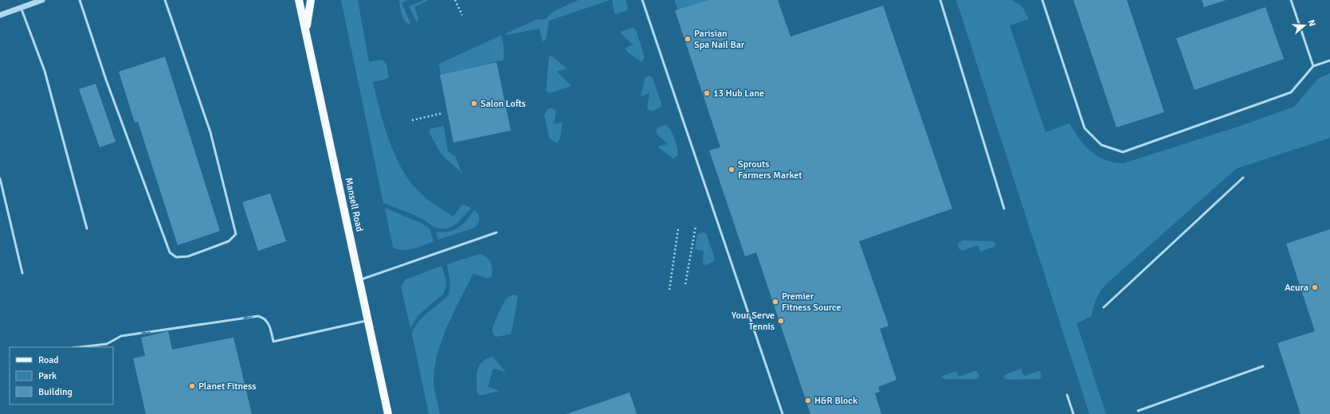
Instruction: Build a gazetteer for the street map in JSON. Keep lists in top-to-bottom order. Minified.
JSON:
{"streets":{"main road":["Mansell Road"]},"places":["Parisian Spa Nail Bar","13 Hub Lane","Salon Lofts","Sprouts Farmers Market","Acura","Premier Fitness Source","Your Serve Tennis","Planet Fitness","H&R Block"],"legend":["Road","Park","Building"],"north":"right"}
